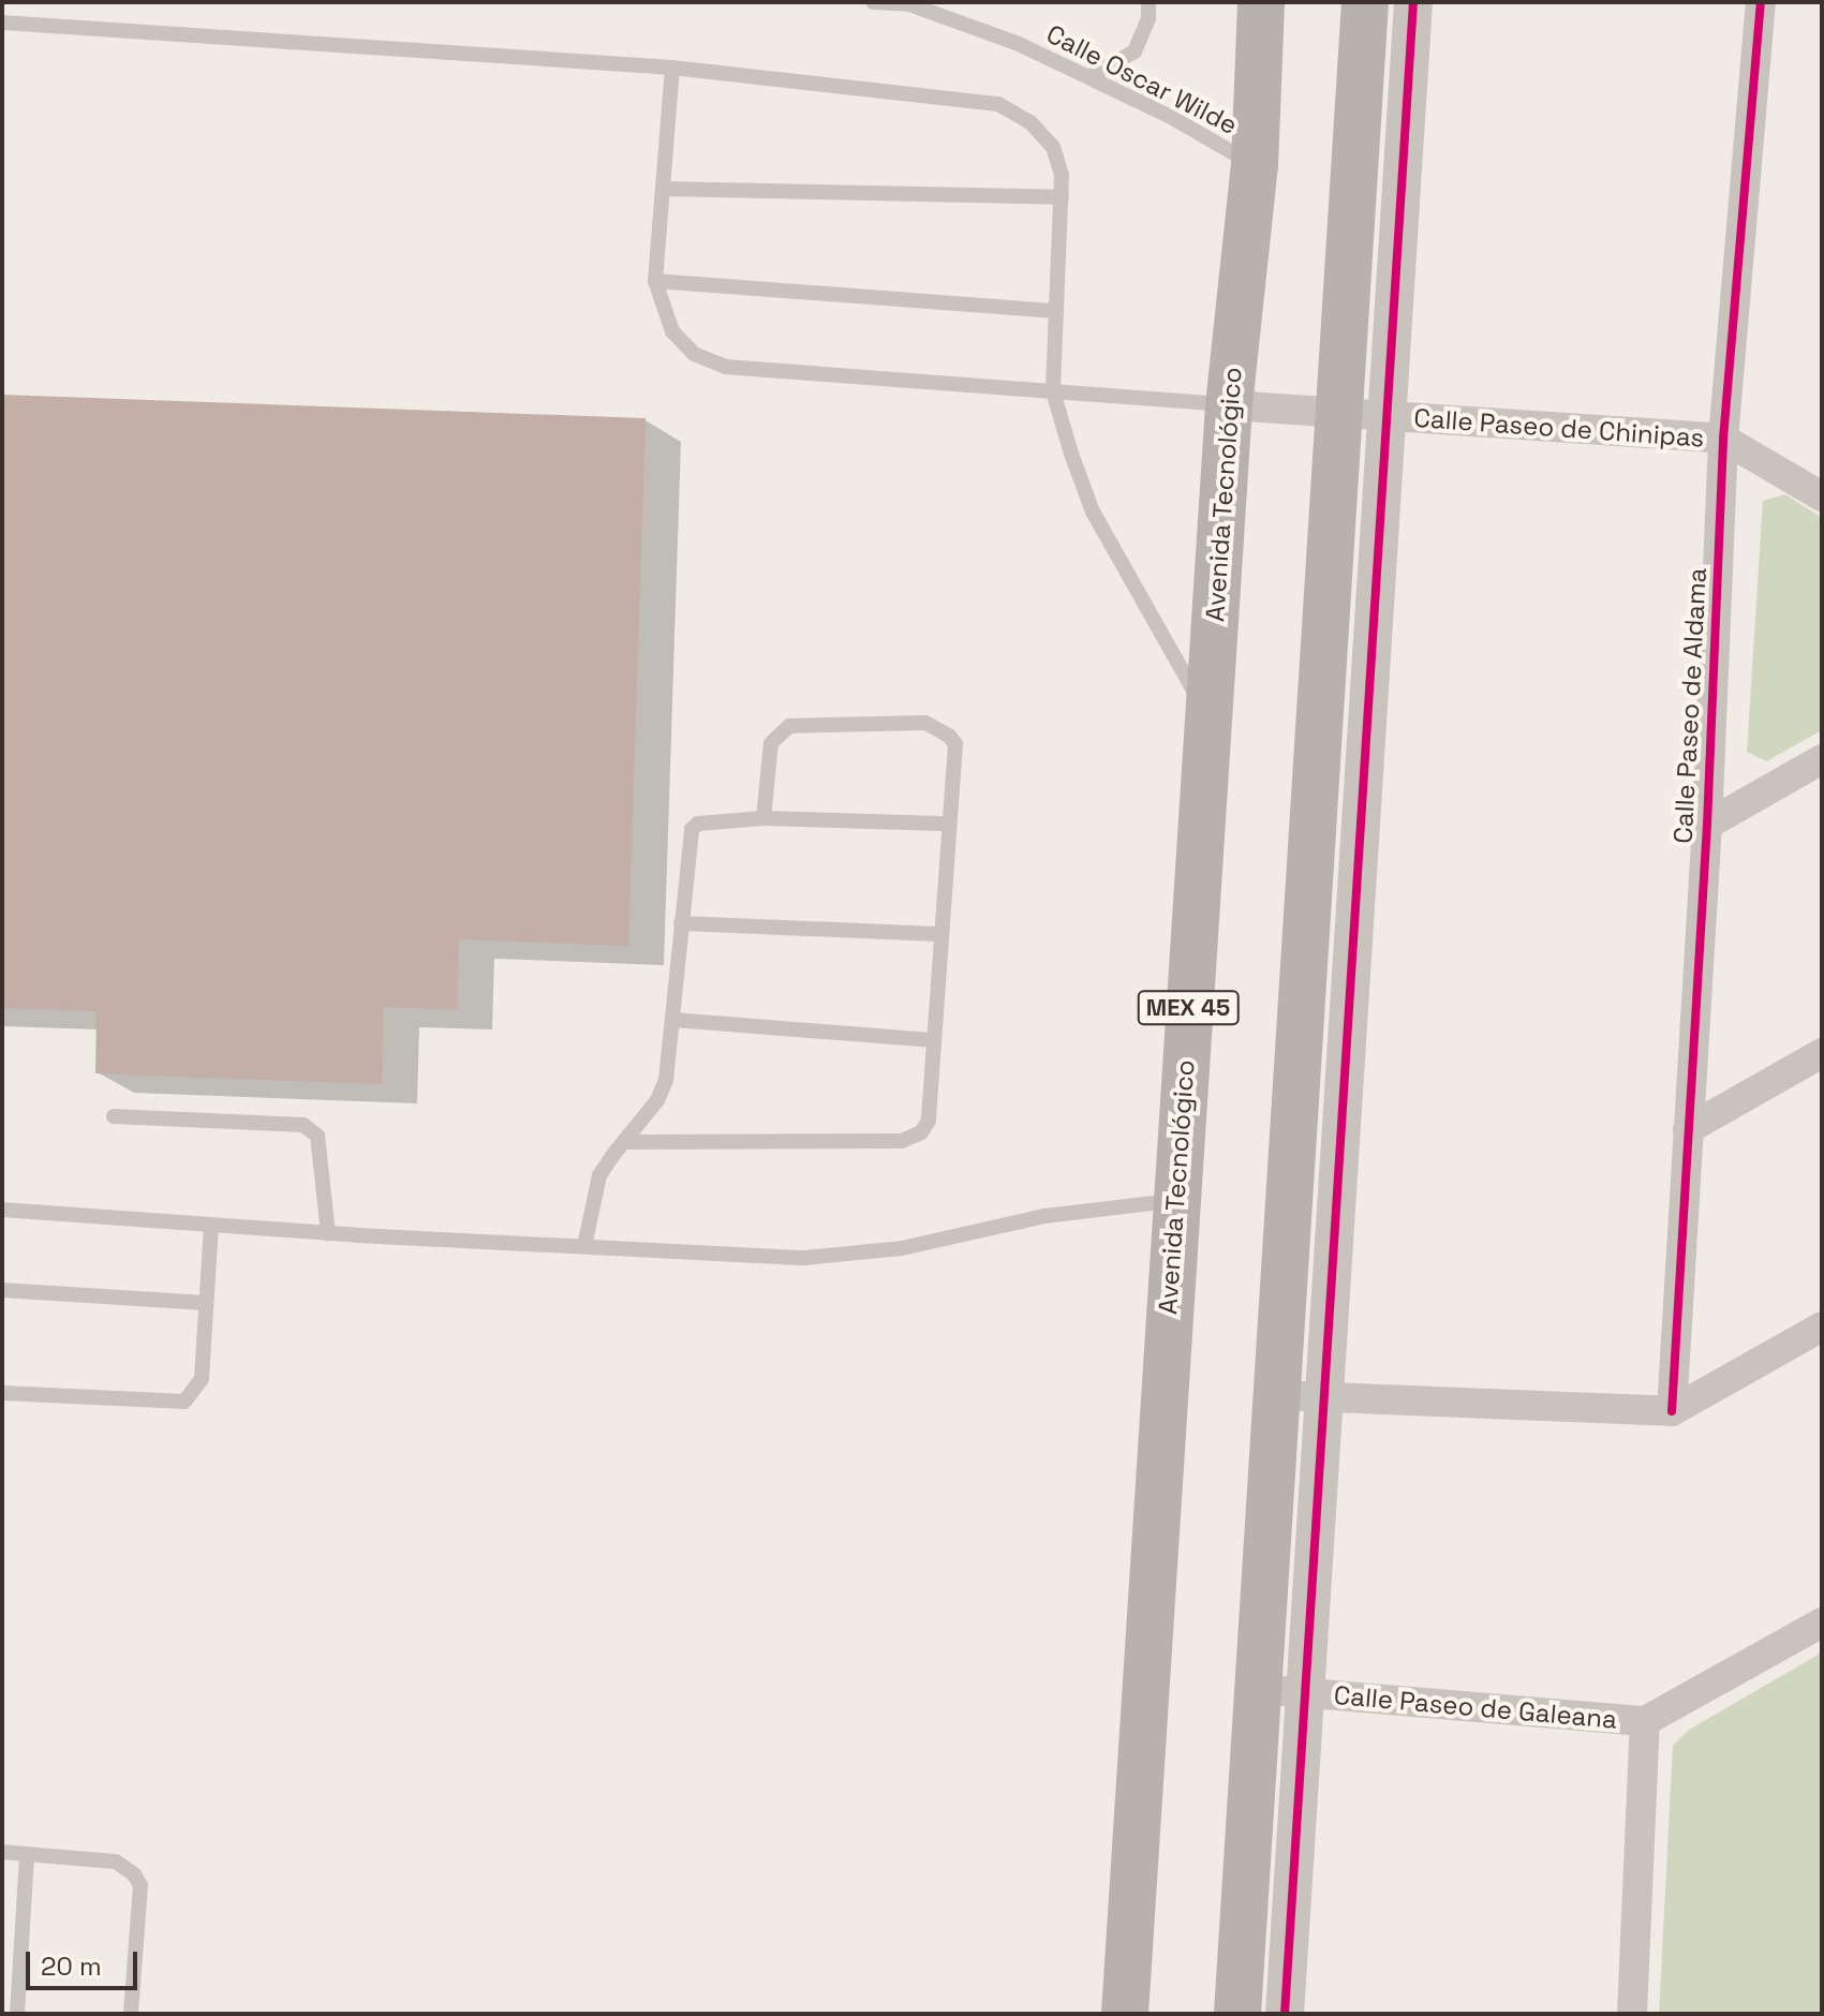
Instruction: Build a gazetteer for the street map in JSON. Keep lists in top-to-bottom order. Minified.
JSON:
{"streets":{"main road":["Avenida Tecnológico","MEX 45"],"street":["Calle Paseo de Chinipas","Calle Paseo de Aldama","Calle Paseo de Galeana"],"lane":["Calle Oscar Wilde"]},"crossings":[["Calle Oscar Wilde","Avenida Tecnológico"],["Calle Paseo de Chinipas","Avenida Tecnológico"],["Calle Paseo de Chinipas","Calle Paseo de Aldama"]],"scale_bar":"20 m"}
